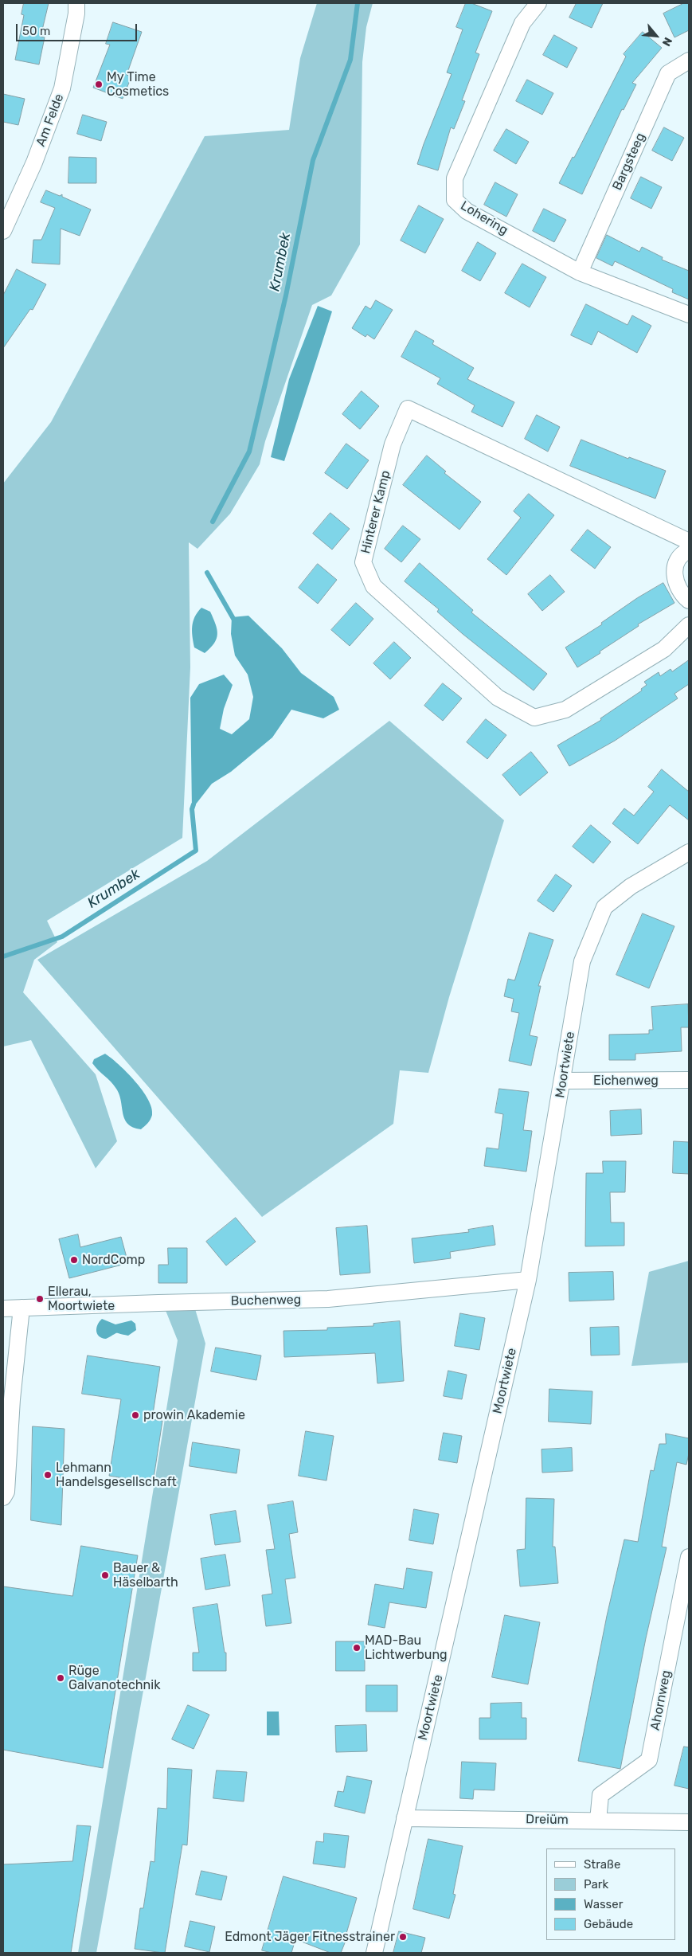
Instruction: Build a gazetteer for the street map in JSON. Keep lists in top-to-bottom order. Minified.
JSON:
{"streets":{"street":["Am Felde","Bargsteeg","Lohering","Hinterer Kamp","Moortwiete","Eichenweg","Buchenweg","Ahornweg","Dreiüm"]},"crossings":[["Bargsteeg","Lohering"],["Moortwiete","Eichenweg"],["Moortwiete","Buchenweg"],["Moortwiete","Dreiüm"],["Ahornweg","Dreiüm"]],"water":["Krumbek"],"places":["My Time Cosmetics","NordComp","Ellerau, Moortwiete","prowin Akademie","Lehmann Handelsgesellschaft","Bauer & Häselbarth","MAD-Bau Lichtwerbung","Rüge Galvanotechnik","Edmont Jäger Fitnesstrainer"],"legend":["Straße","Park","Wasser","Gebäude"],"scale_bar":"50 m","north":"bottom right"}
